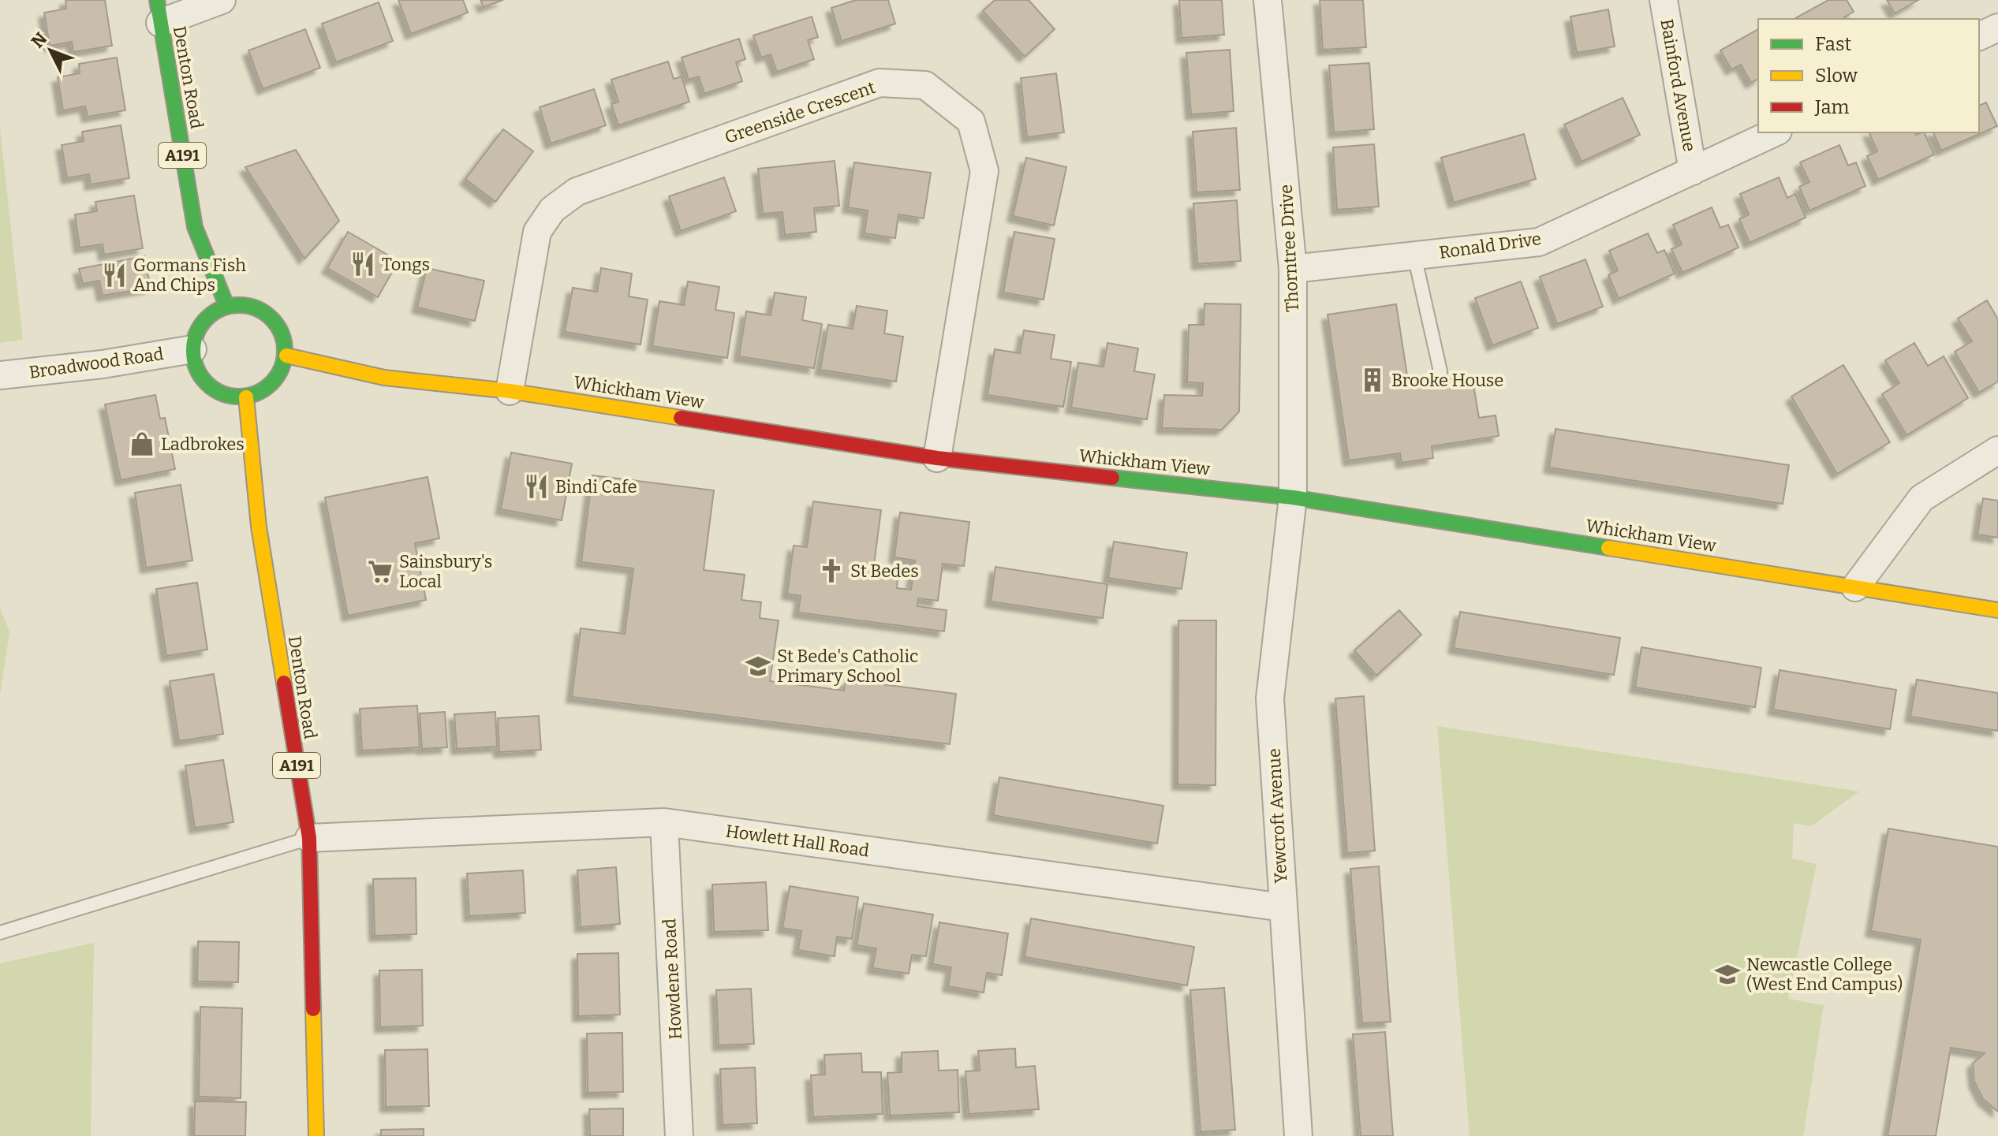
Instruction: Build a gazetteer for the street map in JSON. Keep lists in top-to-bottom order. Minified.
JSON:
{"streets":{"main road":["Denton Road","A191","Whickham View"],"street":["Bainford Avenue","Greenside Crescent","Ronald Drive","Thorntree Drive","Broadwood Road","Yewcroft Avenue","Howlett Hall Road","Howdene Road"]},"crossings":[["Denton Road","Broadwood Road"],["Denton Road","Whickham View"],["Denton Road","Howlett Hall Road"],["Bainford Avenue","Ronald Drive"],["Greenside Crescent","Whickham View"],["Ronald Drive","Thorntree Drive"],["Thorntree Drive","Whickham View"],["Thorntree Drive","Yewcroft Avenue"],["Broadwood Road","Whickham View"],["Whickham View","Yewcroft Avenue"],["Yewcroft Avenue","Howlett Hall Road"],["Howlett Hall Road","Howdene Road"]],"places":{"restaurant":["Tongs","Gormans Fish And Chips","Bindi Cafe"],"building":["Brooke House"],"shop":["Ladbrokes"],"church":["St Bedes"],"supermarket":["Sainsbury's Local"],"school or university":["St Bede's Catholic Primary School","Newcastle College (West End Campus)"]},"legend":["Fast","Slow","Jam"],"north":"top left"}
